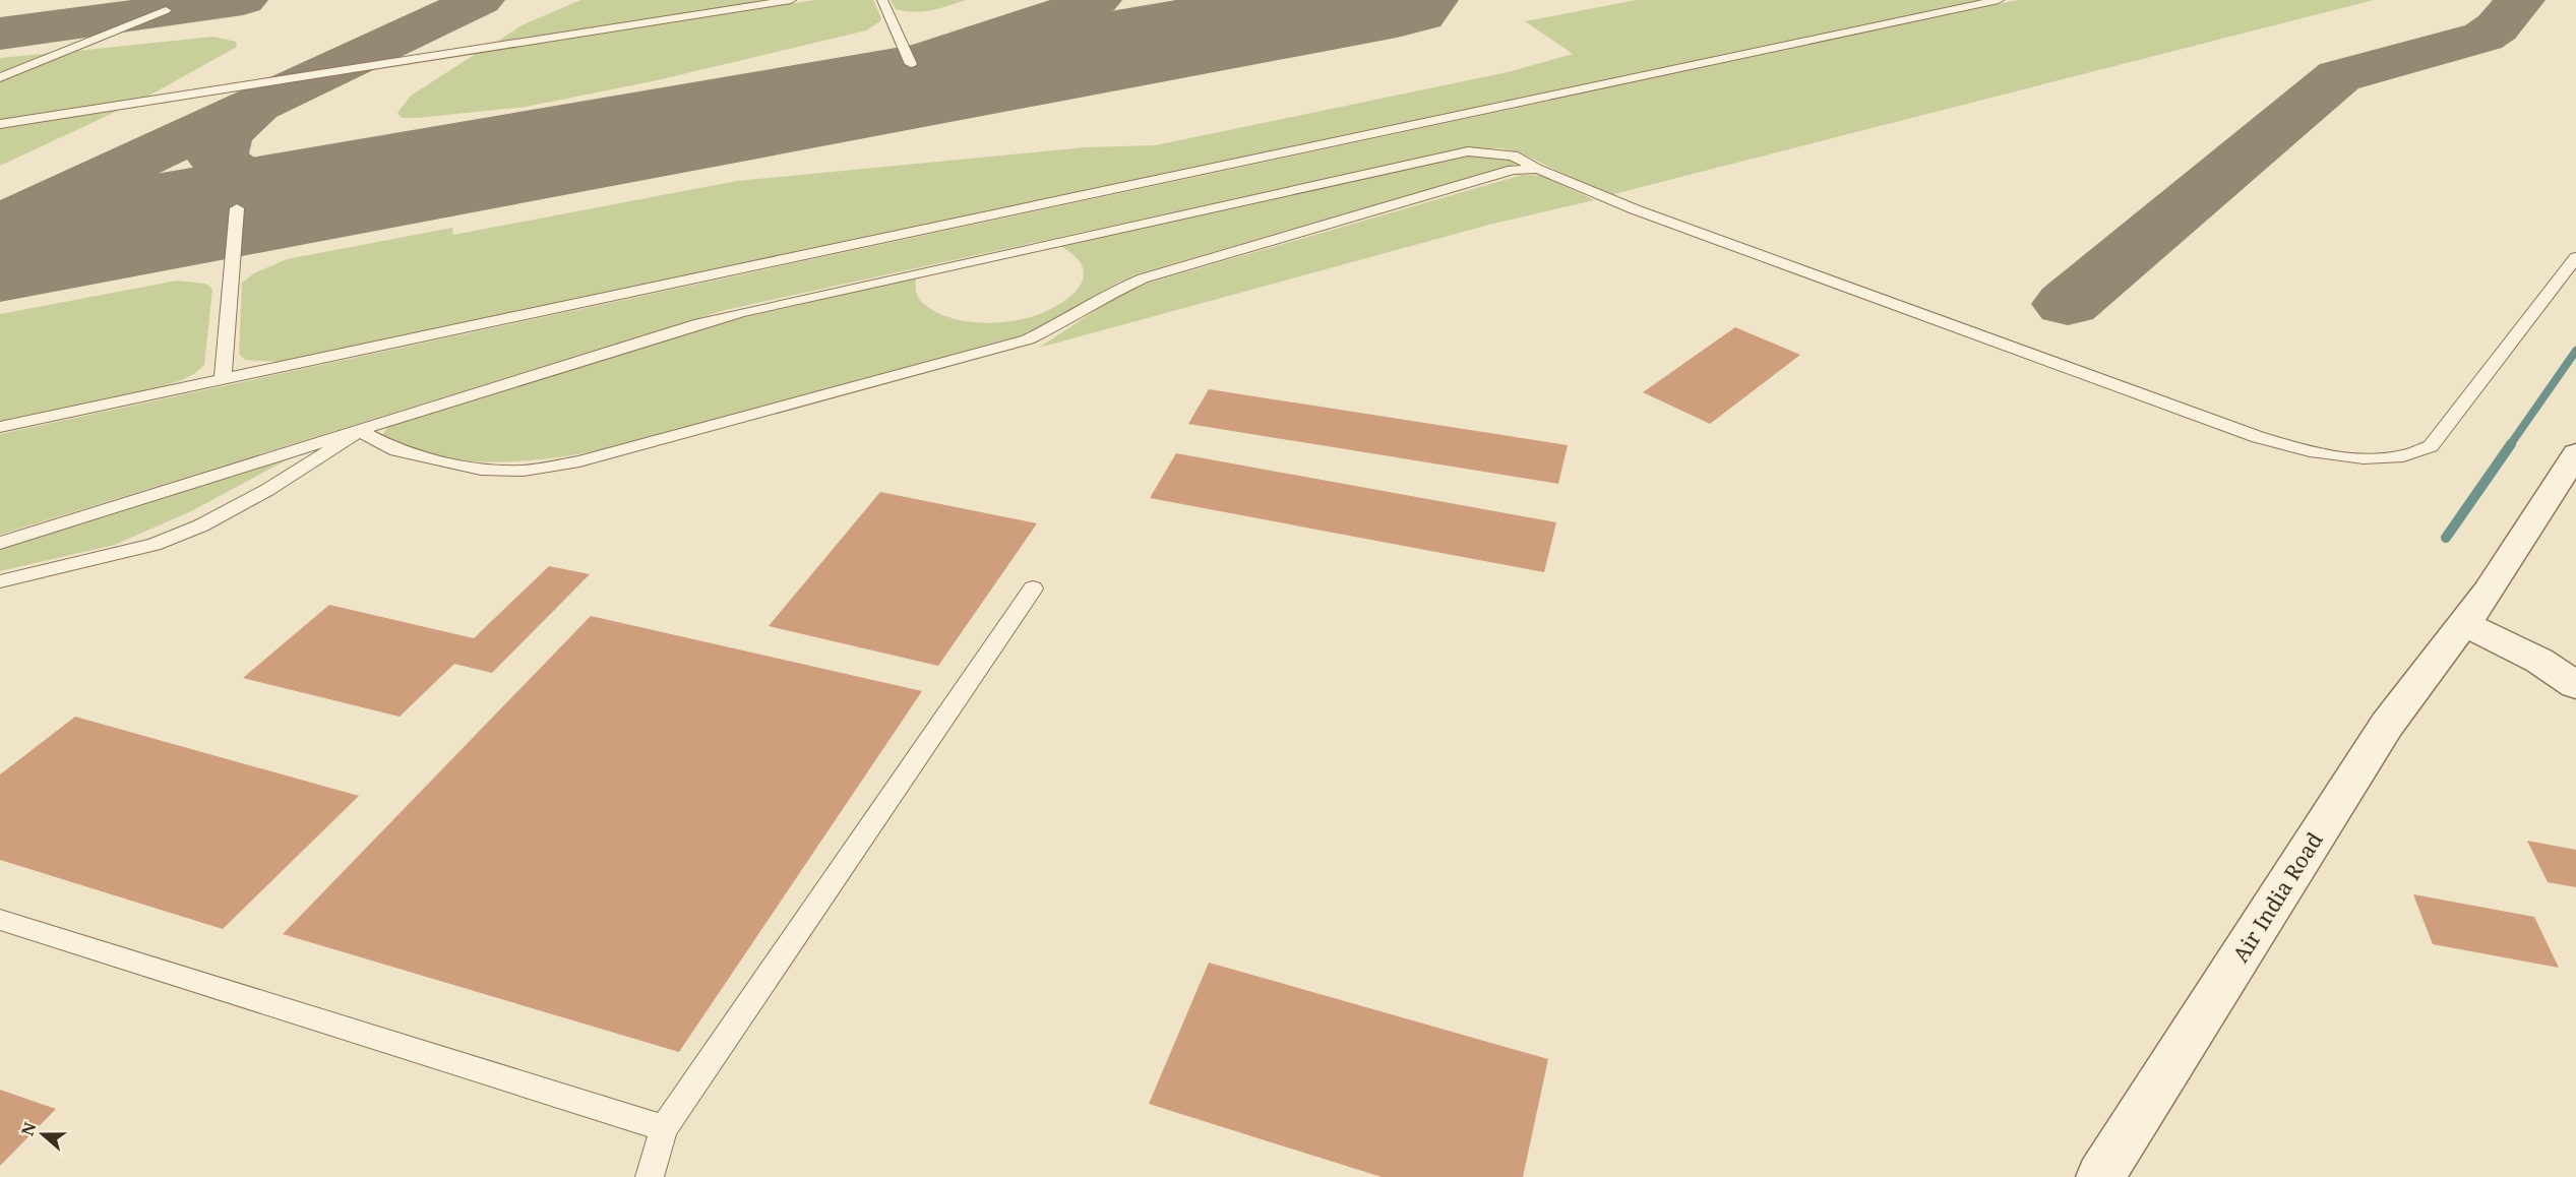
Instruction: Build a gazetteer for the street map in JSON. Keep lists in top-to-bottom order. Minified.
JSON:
{"streets":{"street":["Air India Road"]},"north":"left"}
